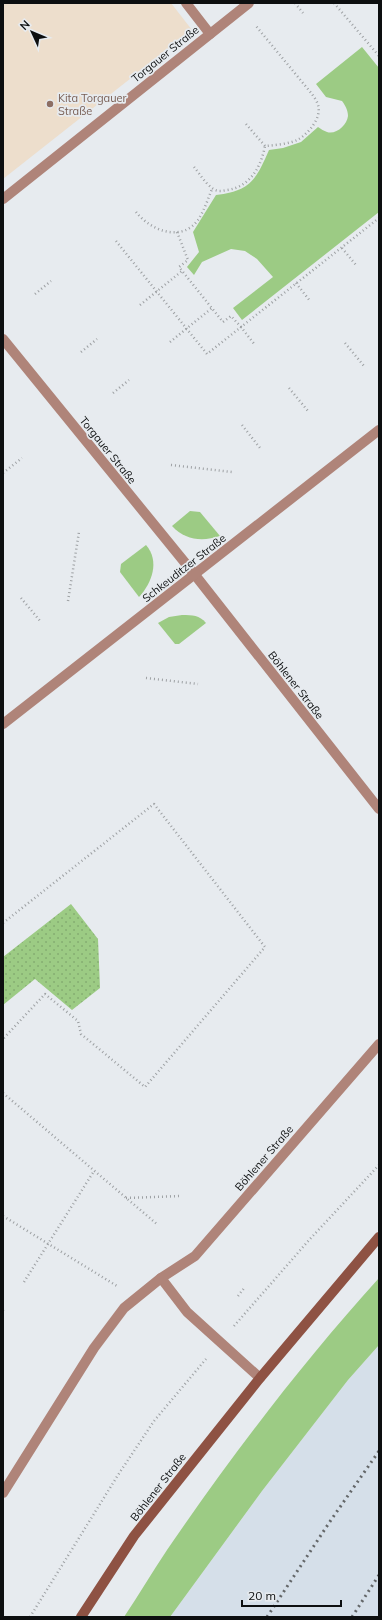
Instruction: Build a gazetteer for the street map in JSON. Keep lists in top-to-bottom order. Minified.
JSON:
{"streets":{"street":["Torgauer Straße","Schkeuditzer Straße","Böhlener Straße"]},"crossings":[["Torgauer Straße","Schkeuditzer Straße"],["Torgauer Straße","Böhlener Straße"],["Schkeuditzer Straße","Böhlener Straße"]],"places":["Kita Torgauer Straße"],"scale_bar":"20 m","north":"top left"}
